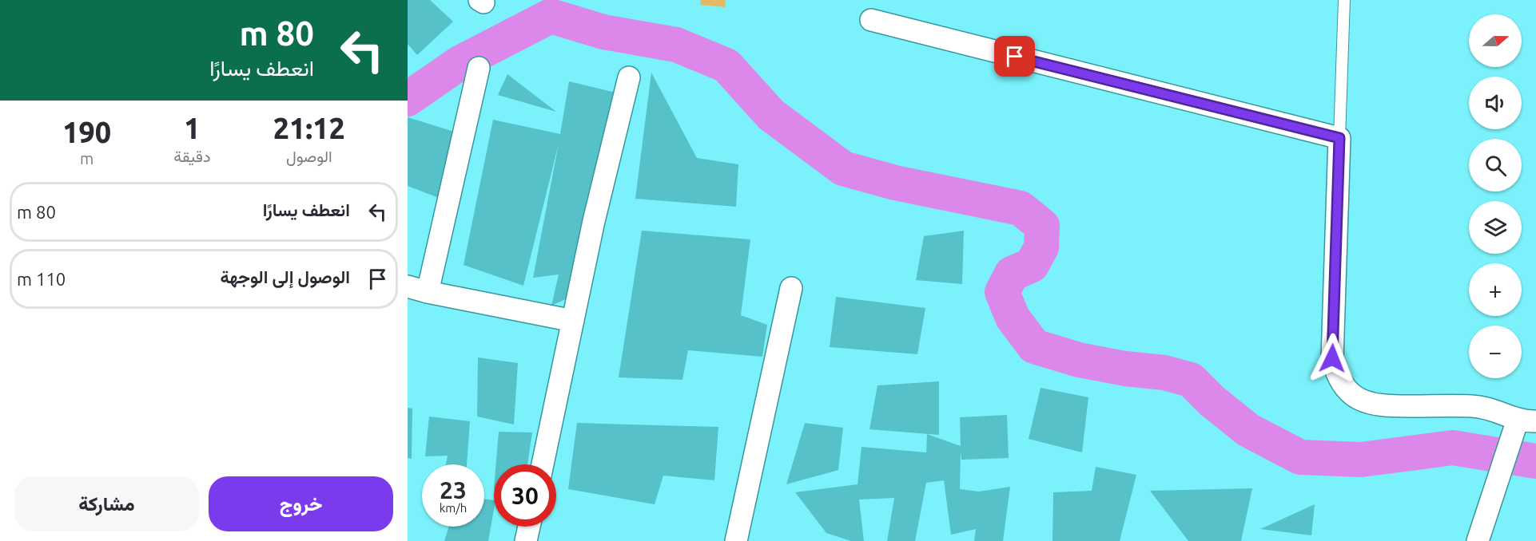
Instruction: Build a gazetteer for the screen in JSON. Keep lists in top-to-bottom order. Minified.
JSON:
{"north":"right","page":{"turn":["80 m","انعطف يسارًا"],"map_buttons":["+","−"],"eta":["21:12","الوصول","1","دقيقة","190","m"],"list":[{"name":"انعطف يسارًا","value":"80 m"},{"name":"الوصول إلى الوجهة","value":"110 m"}],"speed":"23 km/h","limit":"30","buttons":["خروج","مشاركة"]}}
